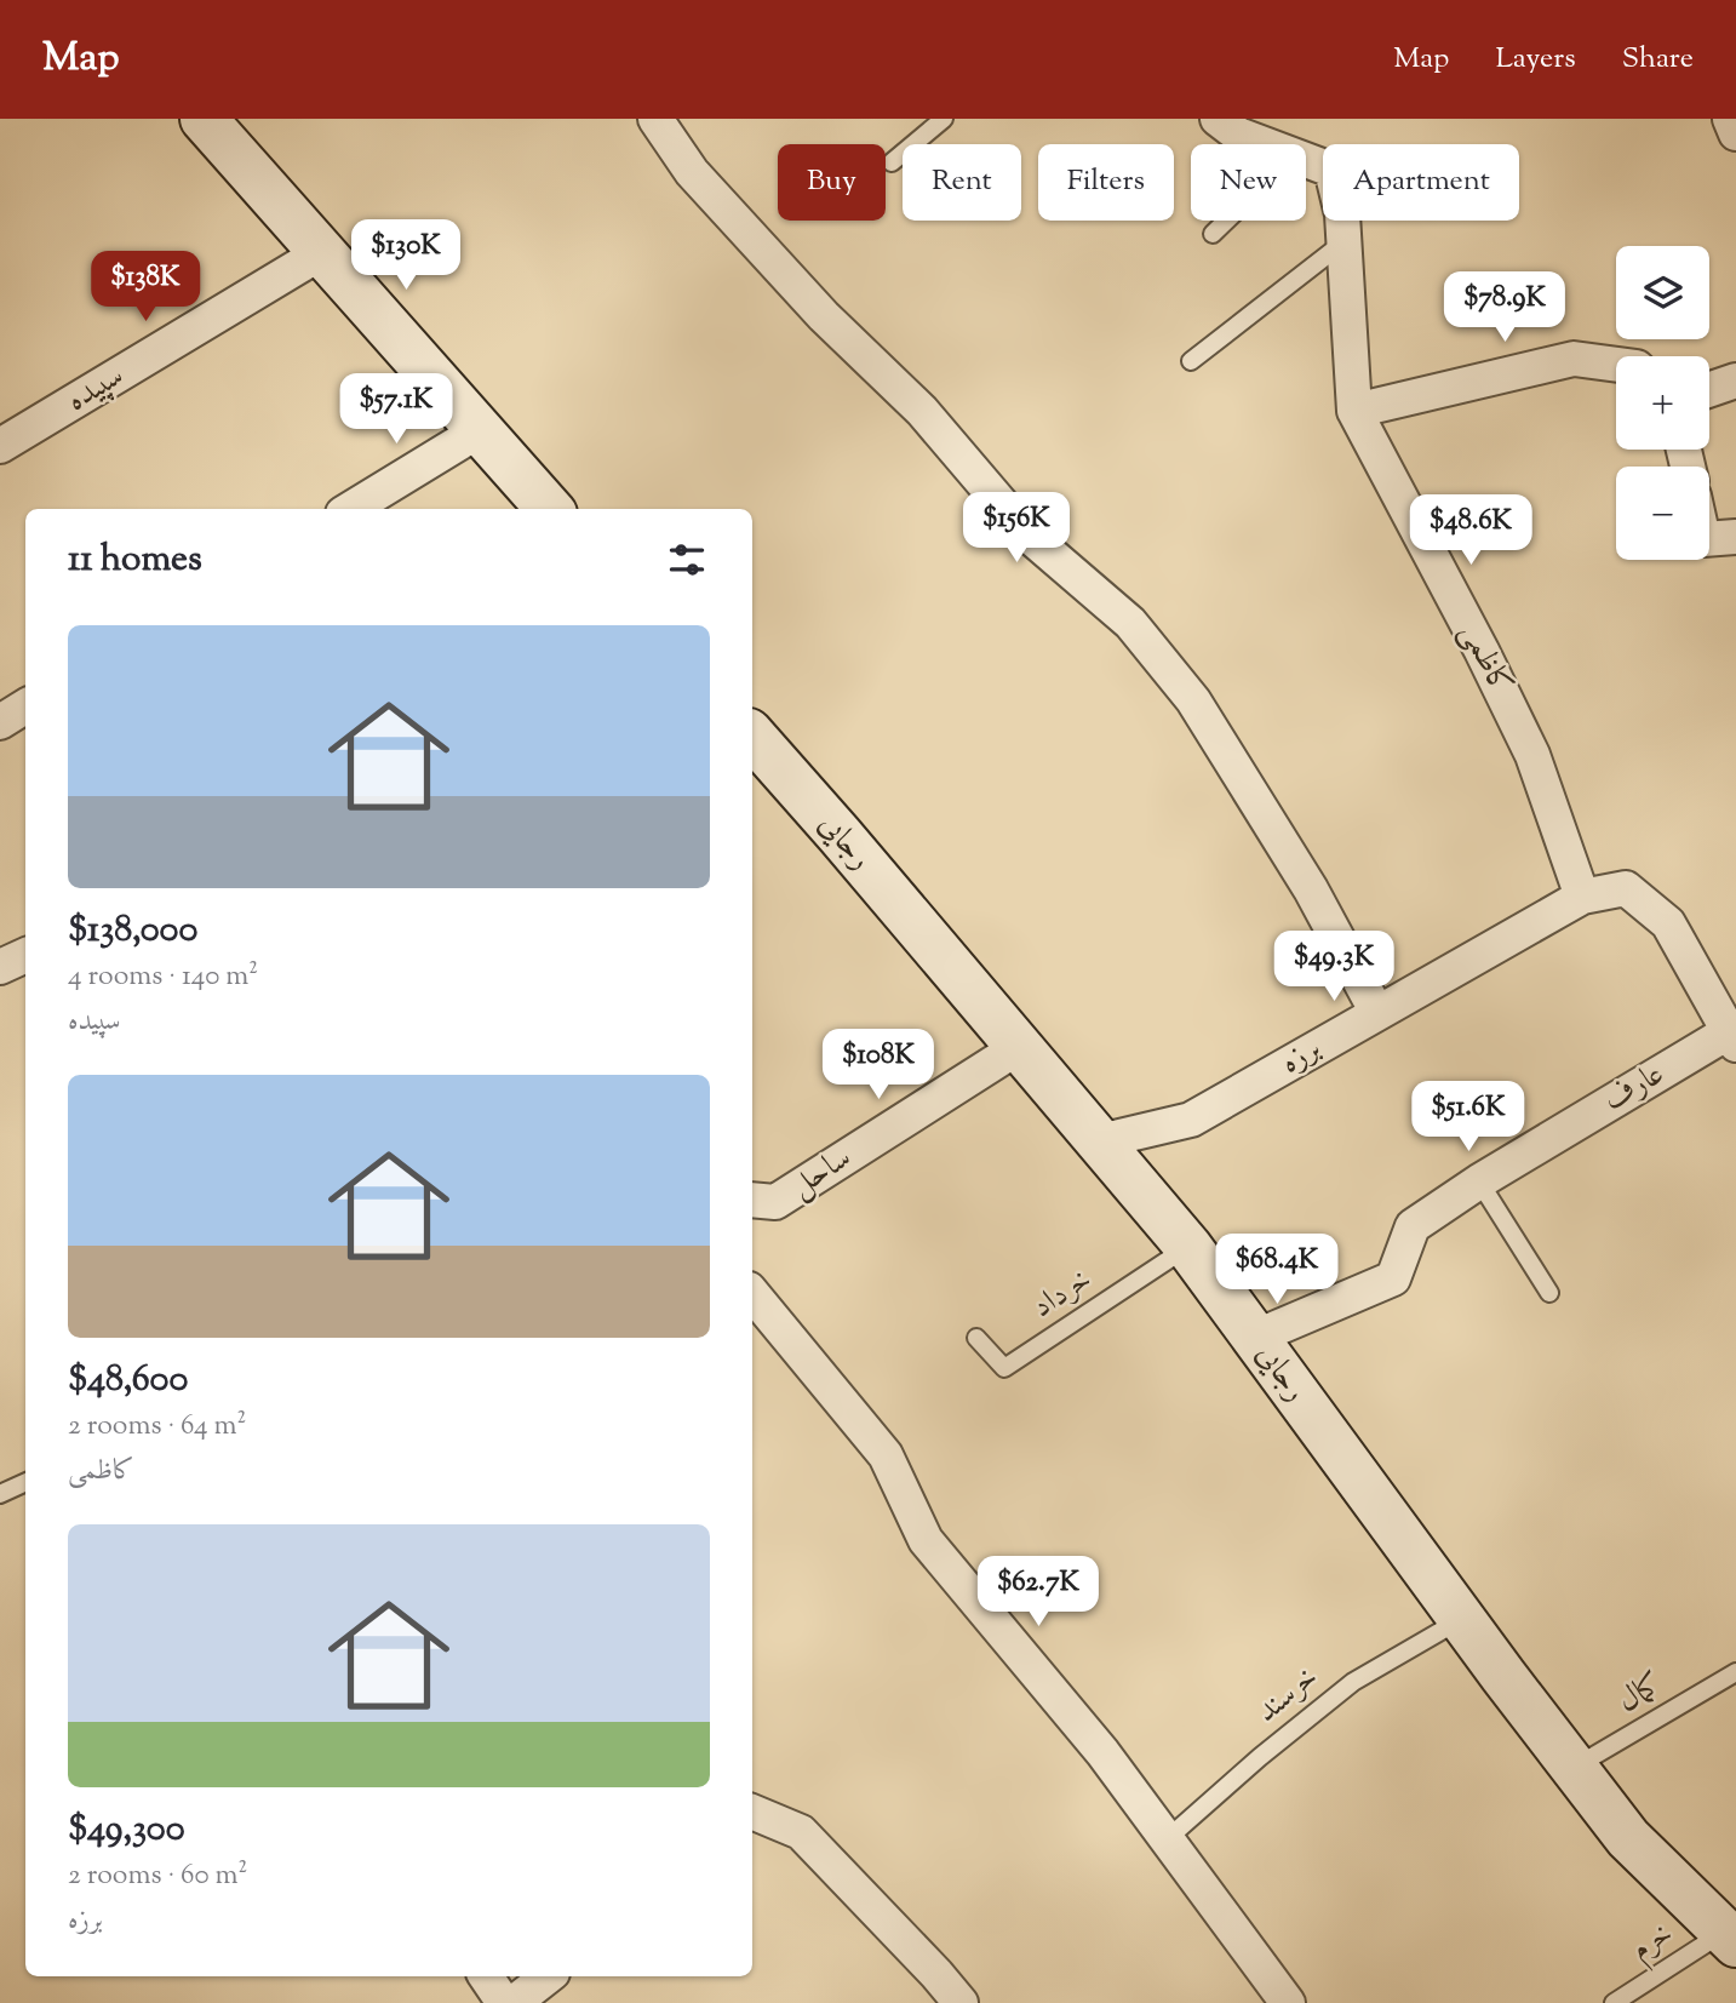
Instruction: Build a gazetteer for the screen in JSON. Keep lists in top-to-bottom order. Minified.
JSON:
{"streets":{"street":["سپیده","کاظمی","رجایی","برزه","عارف","ساحل"],"lane":["خرداد","کمال","خرسند","خرم"]},"crossings":[["کاظمی","برزه"],["رجایی","برزه"],["رجایی","عارف"],["رجایی","ساحل"],["رجایی","خرداد"],["رجایی","کمال"],["رجایی","خرسند"],["رجایی","خرم"]],"page":{"header":"Map","nav":["Map","Layers","Share"],"chip":["Buy","Rent","Filters","New","Apartment"],"price":["$130K","$138K","$78.9K","$57.1K","$156K","$48.6K","$49.3K","$108K","$51.6K","$68.4K","$62.7K"],"map_buttons":["+","−"],"heading":"11 homes","list":[{"name":"$138,000","note":"4 rooms · 140 m² · سپیده"},{"name":"$48,600","note":"2 rooms · 64 m² · کاظمی"},{"name":"$49,300","note":"2 rooms · 60 m² · برزه"}]}}
